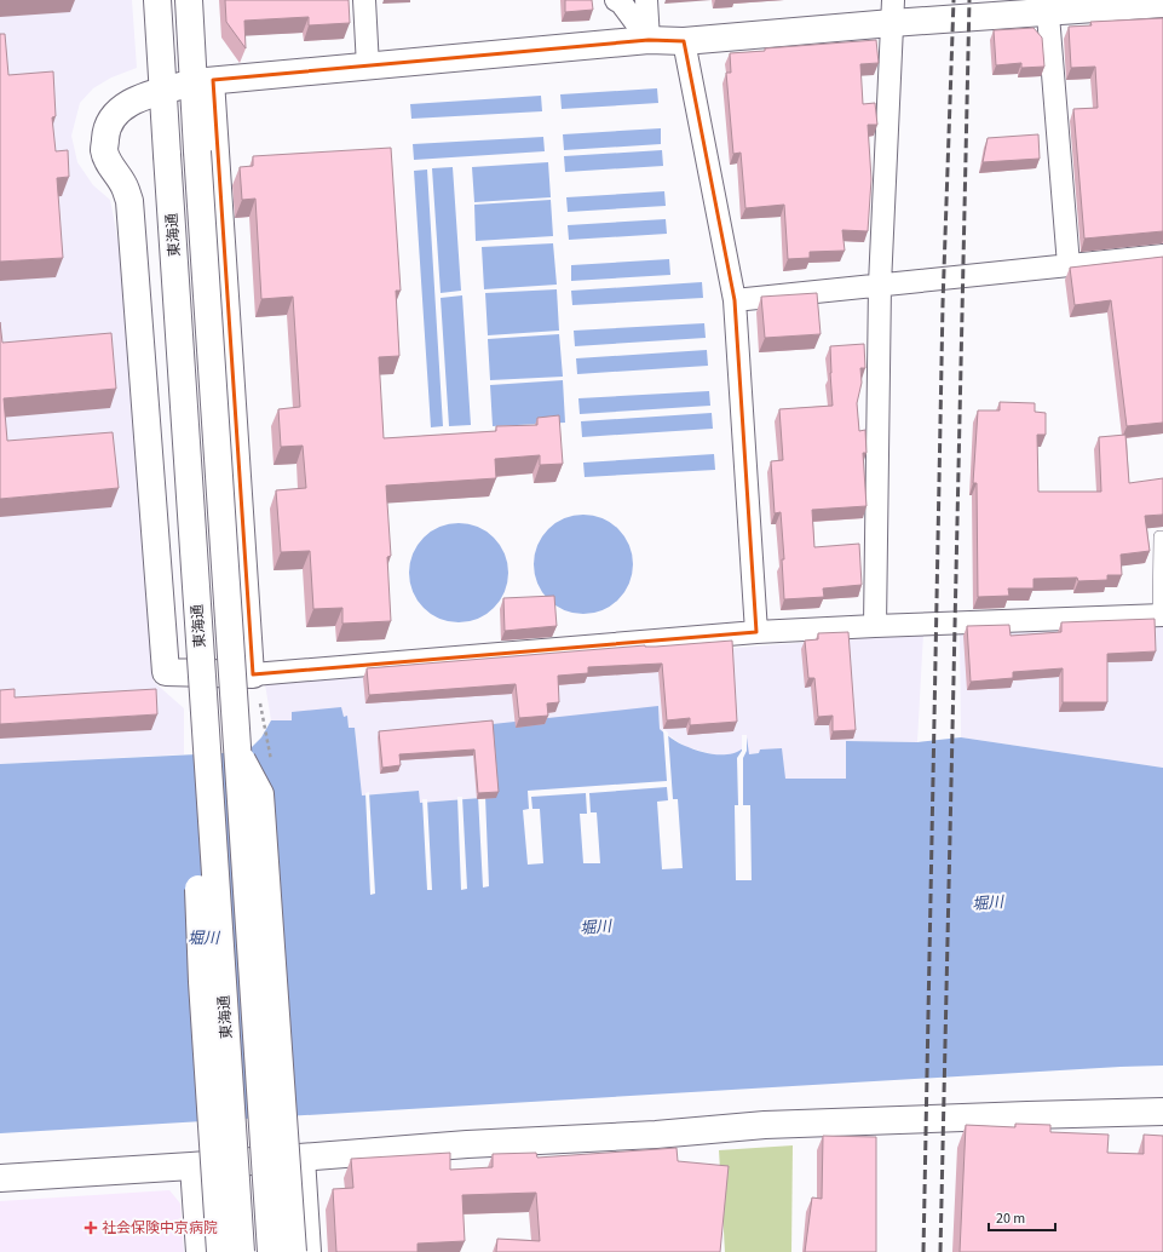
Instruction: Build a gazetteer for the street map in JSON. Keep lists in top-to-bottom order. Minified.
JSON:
{"streets":{"main road":["東海通"]},"water":["堀川"],"places":{"health":["社会保険中京病院"]},"scale_bar":"20 m"}
